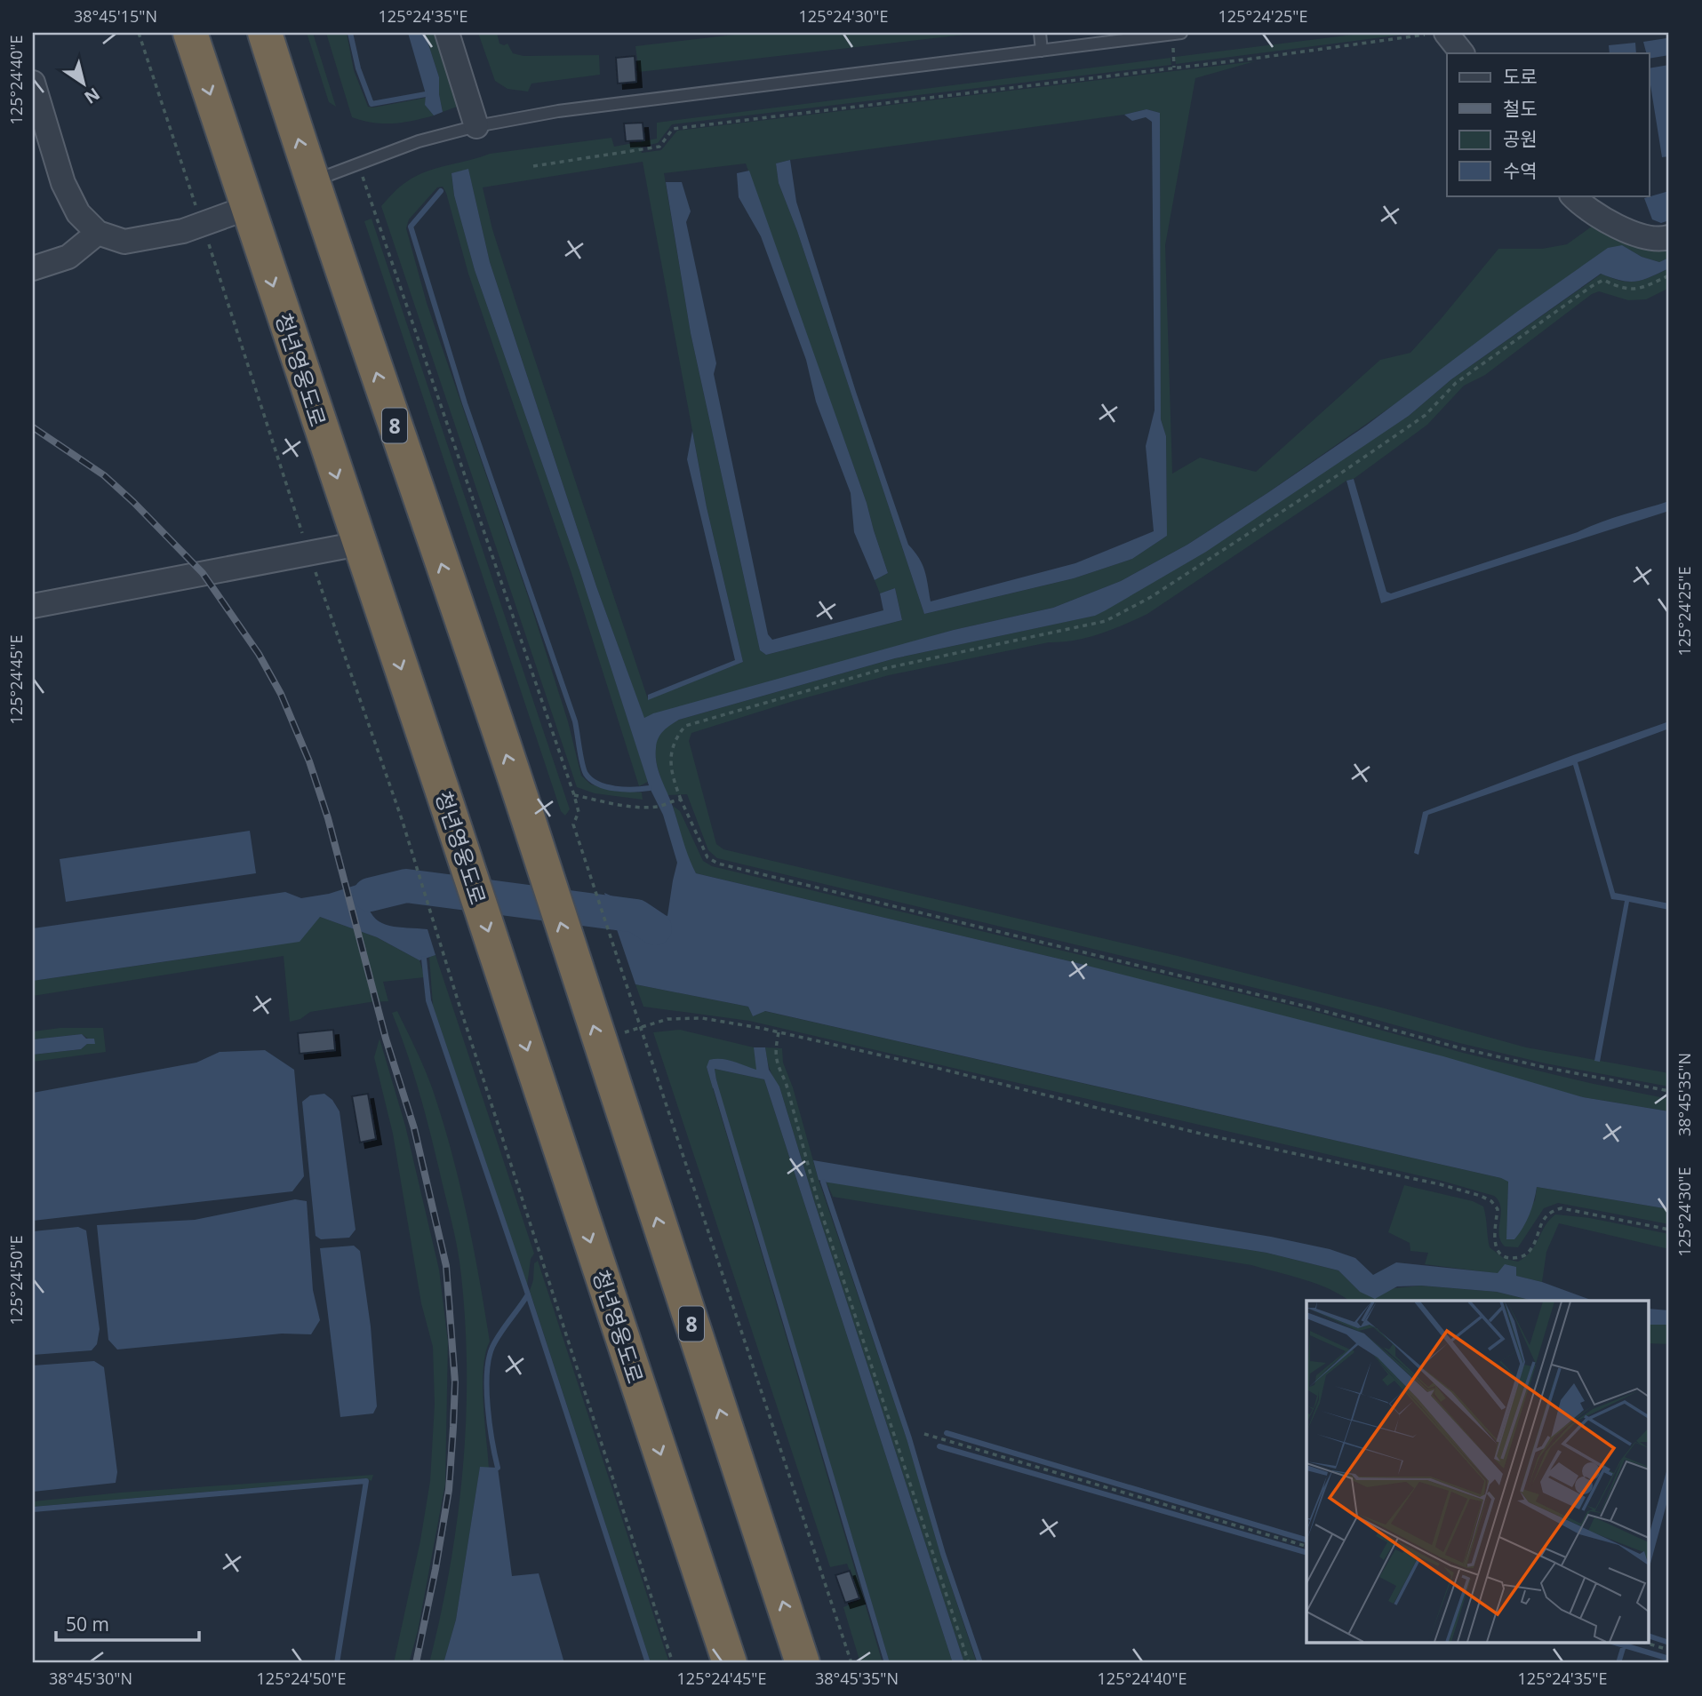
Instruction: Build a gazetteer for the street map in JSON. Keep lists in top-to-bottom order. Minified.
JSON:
{"streets":{"highway":["청년영웅도로","8"]},"legend":["도로","철도","공원","수역"],"scale_bar":"50 m","north":"bottom right","coordinates":["38°45'15\"N","125°24'35\"E","125°24'30\"E","125°24'25\"E","125°24'40\"E","125°24'45\"E","38°45'35\"N","125°24'50\"E","38°45'30\"N"]}
